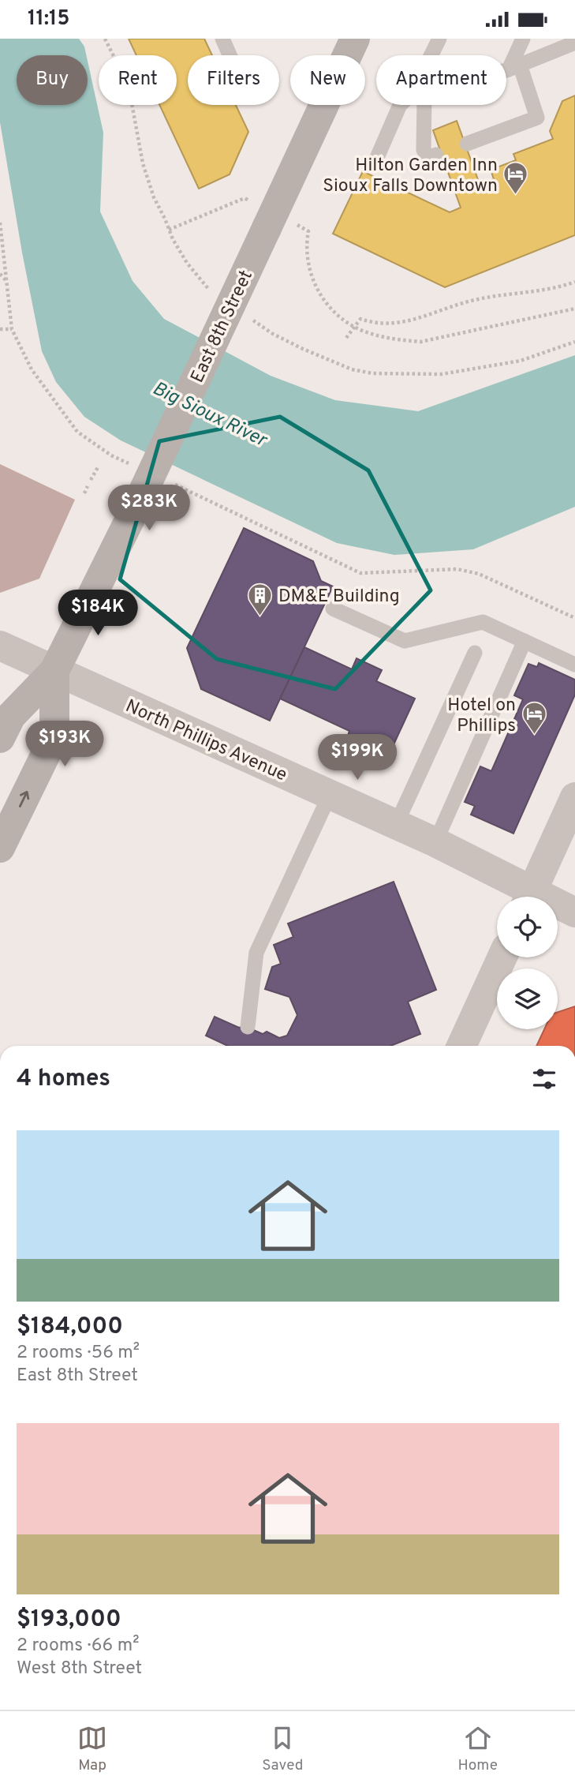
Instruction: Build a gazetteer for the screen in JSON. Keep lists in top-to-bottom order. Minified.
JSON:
{"streets":{"main road":["East 8th Street"],"street":["North Phillips Avenue"]},"crossings":[["East 8th Street","North Phillips Avenue"]],"water":["Big Sioux River"],"places":{"hotel":["Hilton Garden Inn Sioux Falls Downtown","Hotel on Phillips"],"building":["DM&E Building"]},"page":{"status":"11:15","chip":["Buy","Rent","Filters","New","Apartment"],"price":["$283K","$184K","$193K","$199K"],"heading":"4 homes","list":[{"name":"$184,000","note":"2 rooms · 56 m² · East 8th Street"},{"name":"$193,000","note":"2 rooms · 66 m² · West 8th Street"}],"tabs":["Map","Saved","Home"]}}
